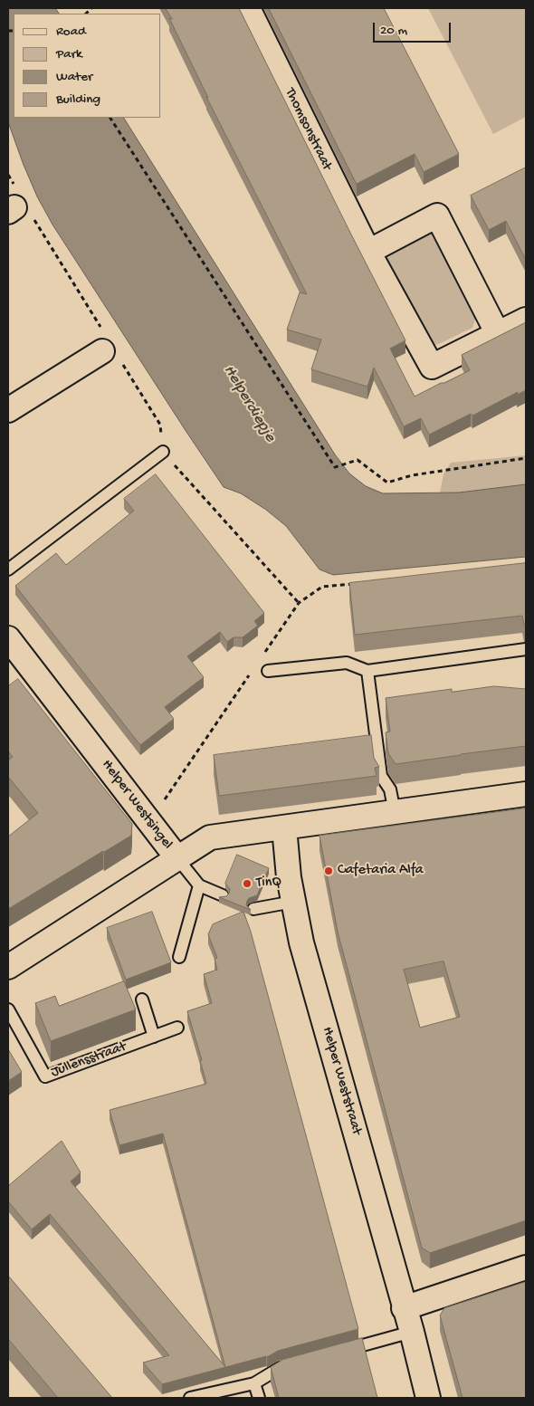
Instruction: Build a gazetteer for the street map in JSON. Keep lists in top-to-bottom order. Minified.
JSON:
{"streets":{"street":["Thomsonstraat","Helper Westsingel","Helper Weststraat"],"lane":["Jullensstraat"]},"crossings":[["Helper Westsingel","Helper Weststraat"]],"water":["Helperdiepje"],"places":["Cafetaria Alfa","TinQ"],"legend":["Road","Park","Water","Building"],"scale_bar":"20 m"}
